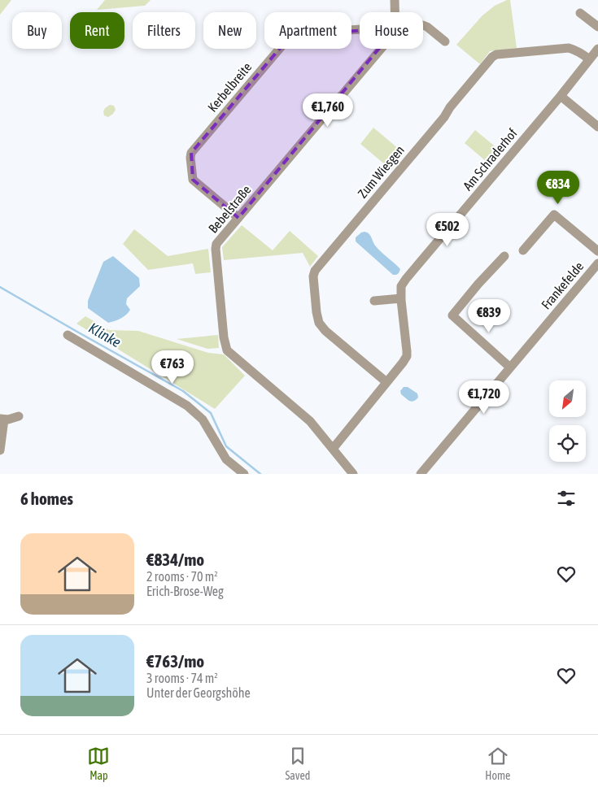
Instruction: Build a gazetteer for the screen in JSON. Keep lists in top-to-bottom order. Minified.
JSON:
{"streets":{"street":["Kerbelbreite","Am Schraderhof","Zum Wiesgen","Bebelstraße","Frankefelde"]},"crossings":[["Kerbelbreite","Bebelstraße"],["Am Schraderhof","Zum Wiesgen"],["Am Schraderhof","Bebelstraße"]],"water":["Klinke"],"north":"bottom left","page":{"chip":["Buy","Rent","Filters","New","Apartment","House"],"price":["€1,760","€834","€502","€839","€763","€1,720"],"heading":"6 homes","list":[{"name":"€834/mo","note":"2 rooms · 70 m² · Erich-Brose-Weg"},{"name":"€763/mo","note":"3 rooms · 74 m² · Unter der Georgshöhe"}],"tabs":["Map","Saved","Home"]}}
